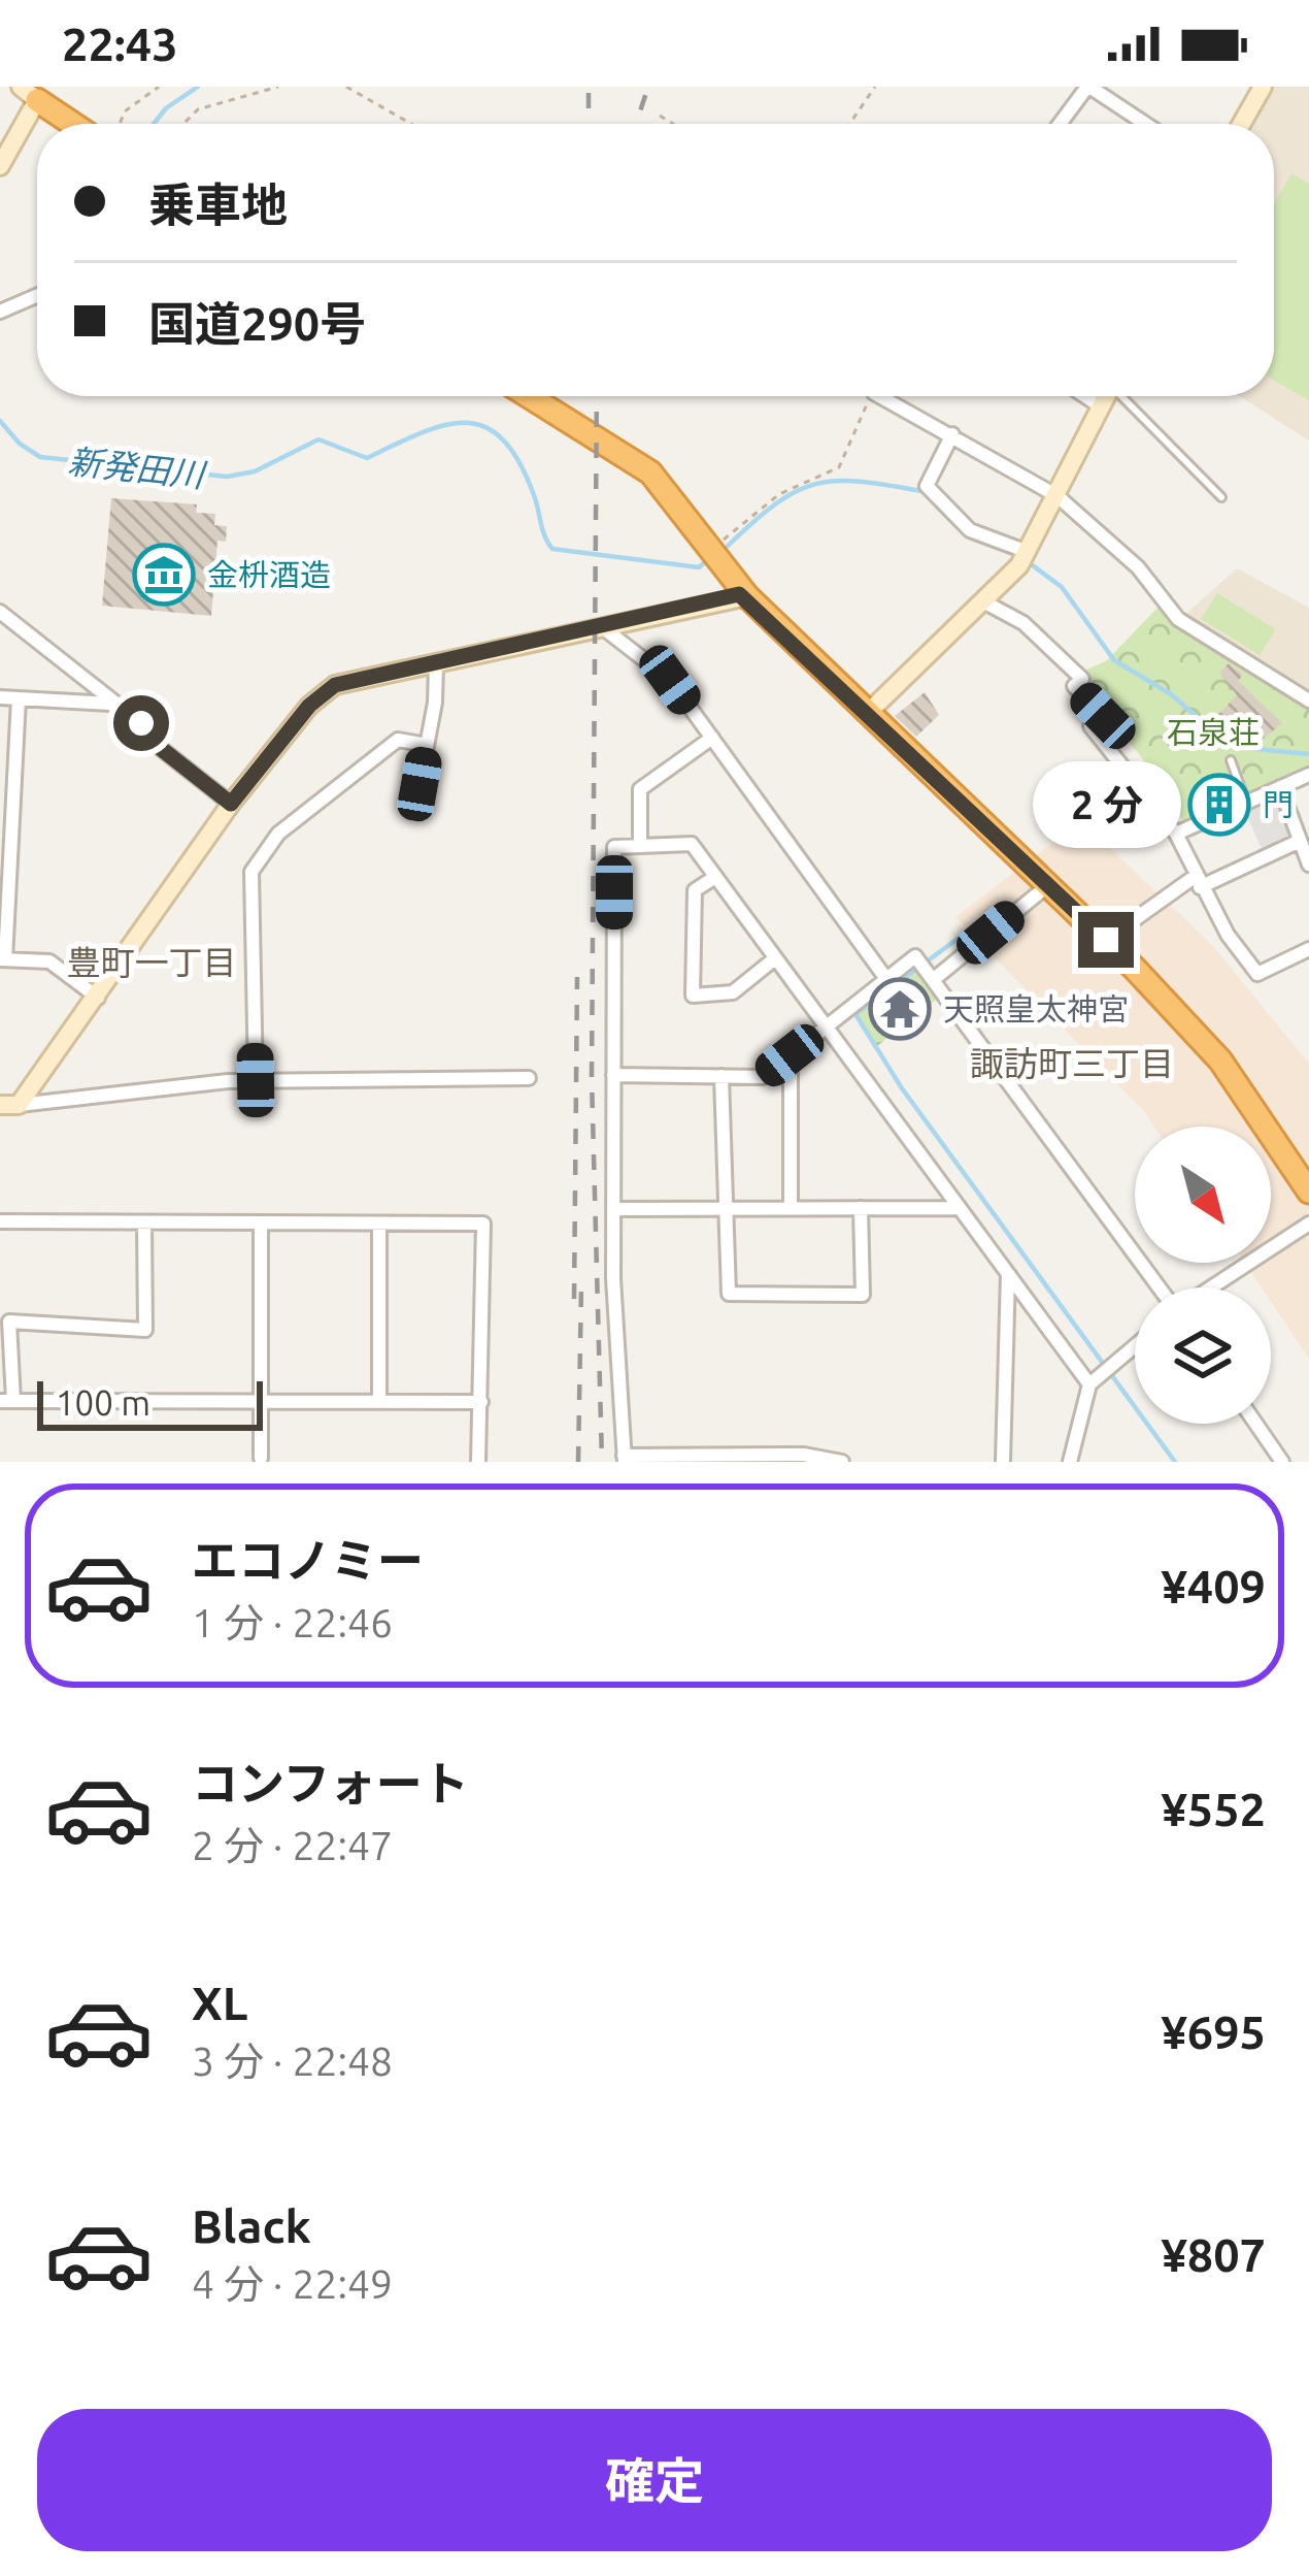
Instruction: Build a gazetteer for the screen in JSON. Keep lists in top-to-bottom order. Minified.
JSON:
{"districts":["豊町一丁目","諏訪町三丁目"],"water":["新発田川"],"parks":["石泉荘"],"places":{"museum":["金枡酒造"],"building":["門"],"temple":["天照皇太神宮"]},"scale_bar":"100 m","north":"bottom right","page":{"status":"22:43","banner":["乗車地","国道290号"],"bubble":"2 分","scale":"100 m","list":[{"name":"エコノミー","note":"1 分 · 22:46","value":"¥409"},{"name":"コンフォート","note":"2 分 · 22:47","value":"¥552"},{"name":"XL","note":"3 分 · 22:48","value":"¥695"},{"name":"Black","note":"4 分 · 22:49","value":"¥807"}],"buttons":"確定"}}
